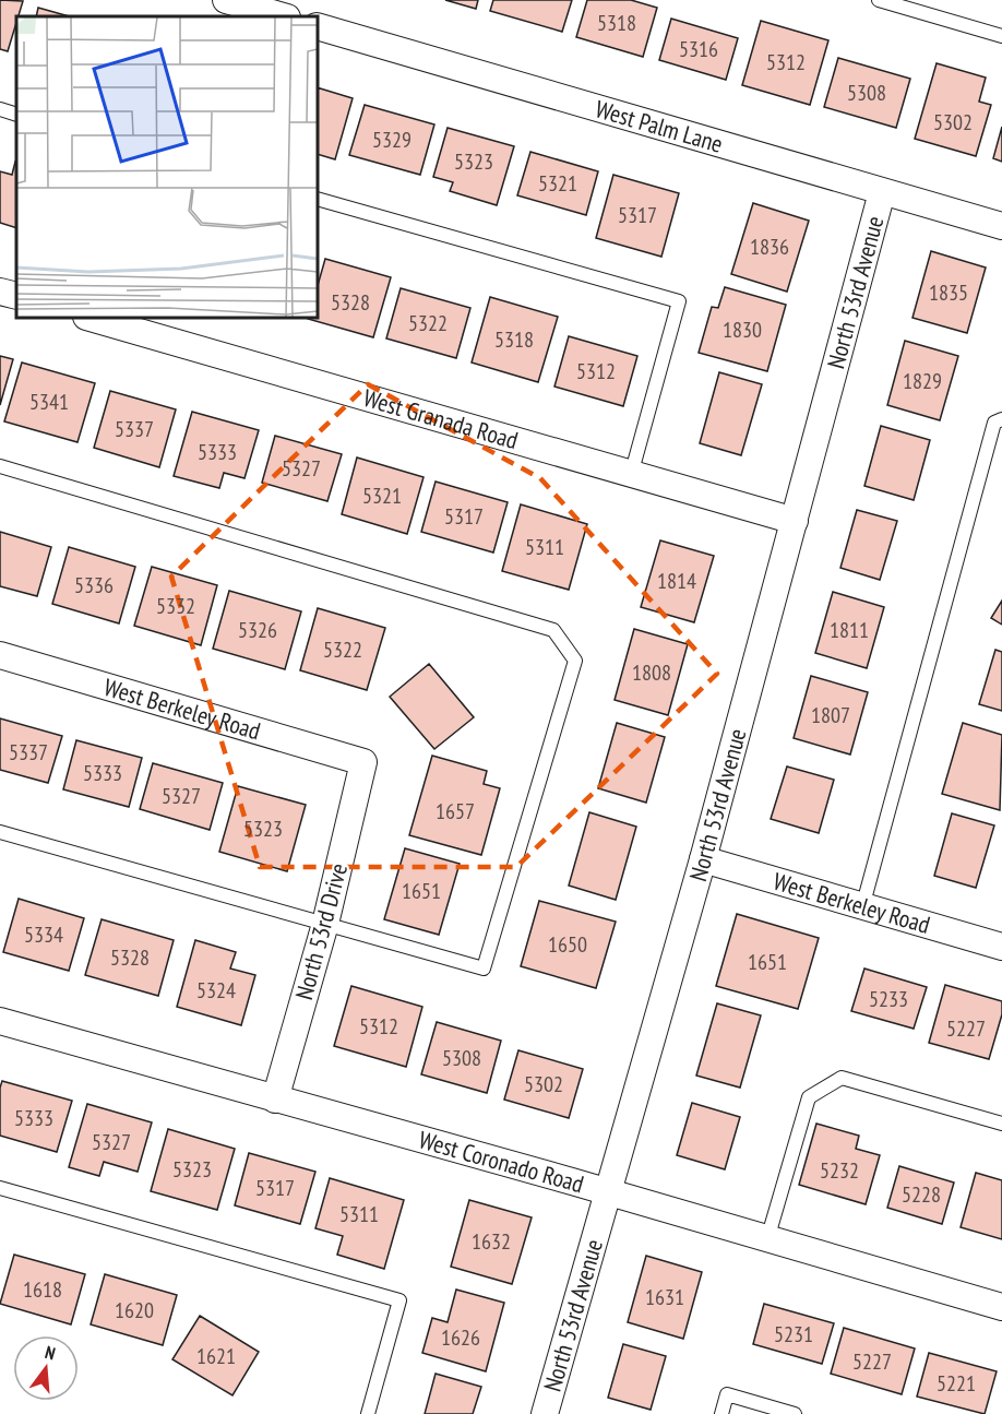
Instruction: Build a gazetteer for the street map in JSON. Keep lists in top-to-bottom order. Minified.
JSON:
{"streets":{"street":["West Palm Lane","North 53rd Avenue","West Granada Road","West Berkeley Road","North 53rd Drive","West Coronado Road"]},"crossings":[["West Palm Lane","North 53rd Avenue"],["North 53rd Avenue","West Granada Road"],["North 53rd Avenue","West Berkeley Road"],["North 53rd Avenue","West Coronado Road"],["West Berkeley Road","North 53rd Drive"],["North 53rd Drive","West Coronado Road"]],"house_numbers":["5318","5316","5312","5308","5302","5329","5323","5321","5317","1836","1835","5328","5322","1830","5318","5312","1829","5341","5337","5333","5327","5321","5317","5311","1814","5336","5332","5326","1811","5322","1808","1807","5337","5333","5327","1657","5323","1651","5334","1650","5328","1651","5324","5233","5312","5227","5308","5302","5333","5327","5323","5232","5317","5228","5311","1632","1618","1631","1620","5231","1626","1621","5227","5221"],"north":"top"}
